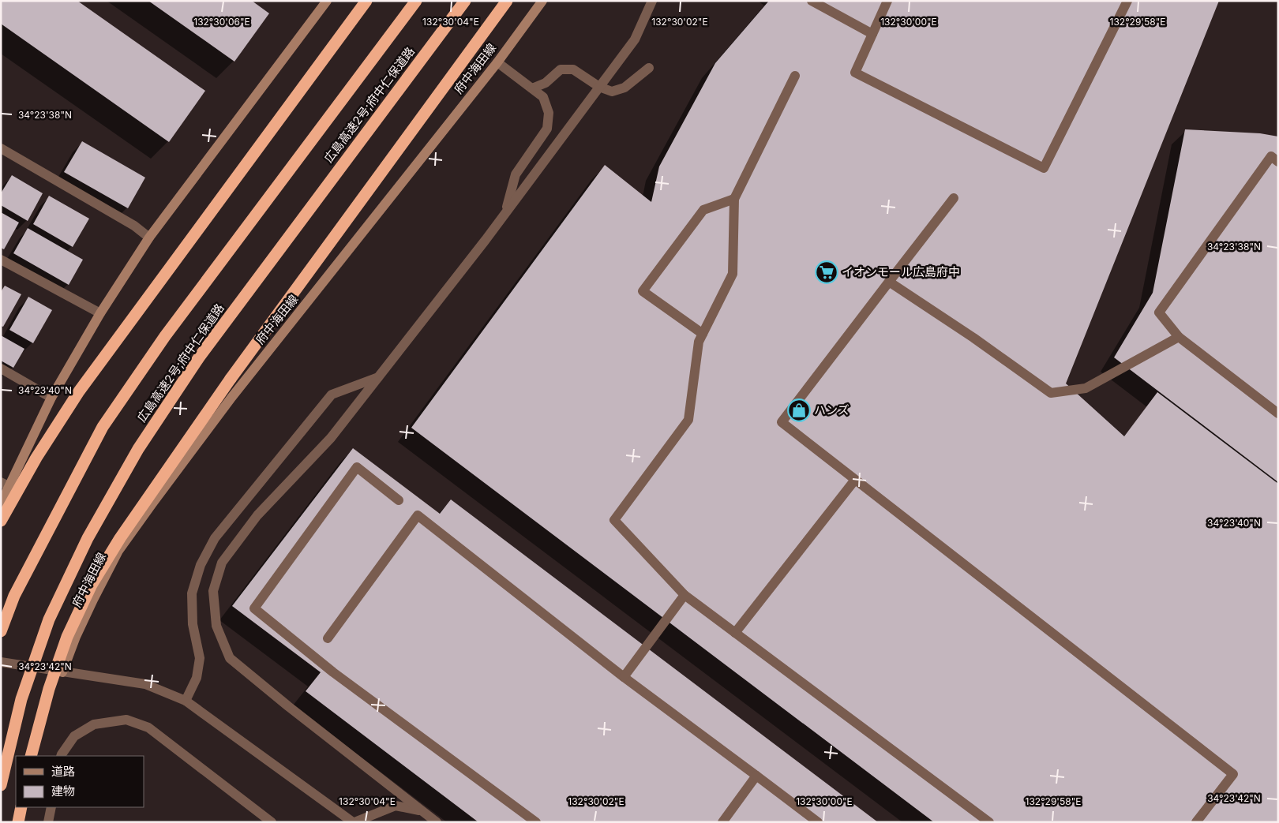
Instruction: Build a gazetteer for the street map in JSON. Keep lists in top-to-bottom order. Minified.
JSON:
{"streets":{"highway":["広島高速2号;府中仁保道路"],"main road":["府中海田線"]},"places":{"supermarket":["イオンモール広島府中"],"shop":["ハンズ"]},"legend":["道路","建物"],"coordinates":["132°30'06\"E","132°30'04\"E","132°30'02\"E","132°30'00\"E","132°29'58\"E","34°23'38\"N","34°23'40\"N","34°23'42\"N"]}
